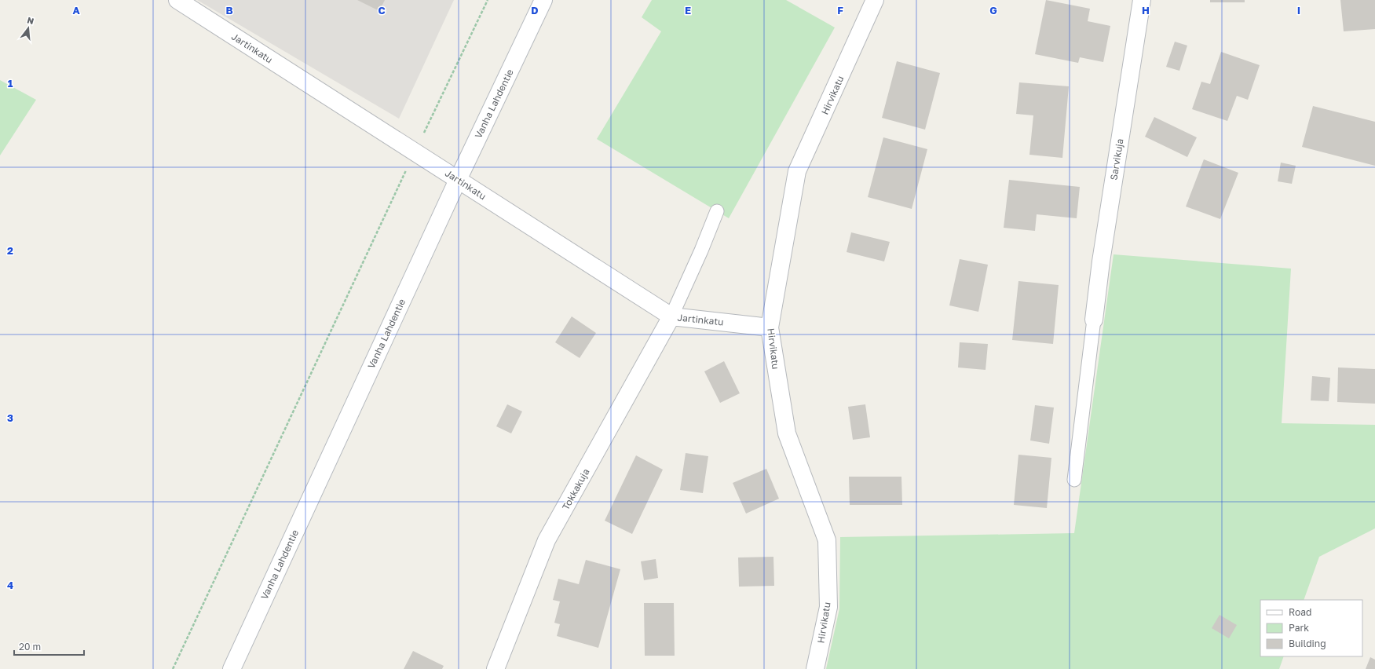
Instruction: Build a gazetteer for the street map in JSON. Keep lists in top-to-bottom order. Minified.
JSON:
{"streets":{"street":["Jartinkatu","Hirvikatu","Vanha Lahdentie","Sarvikuja","Tokkakuja"]},"crossings":[["Jartinkatu","Hirvikatu"],["Jartinkatu","Vanha Lahdentie"],["Jartinkatu","Tokkakuja"]],"legend":["Road","Park","Building"],"scale_bar":"20 m","north":"top","grid":{"columns":["A","B","C","D","E","F","G","H","I"],"rows":["1","2","3","4"]}}
